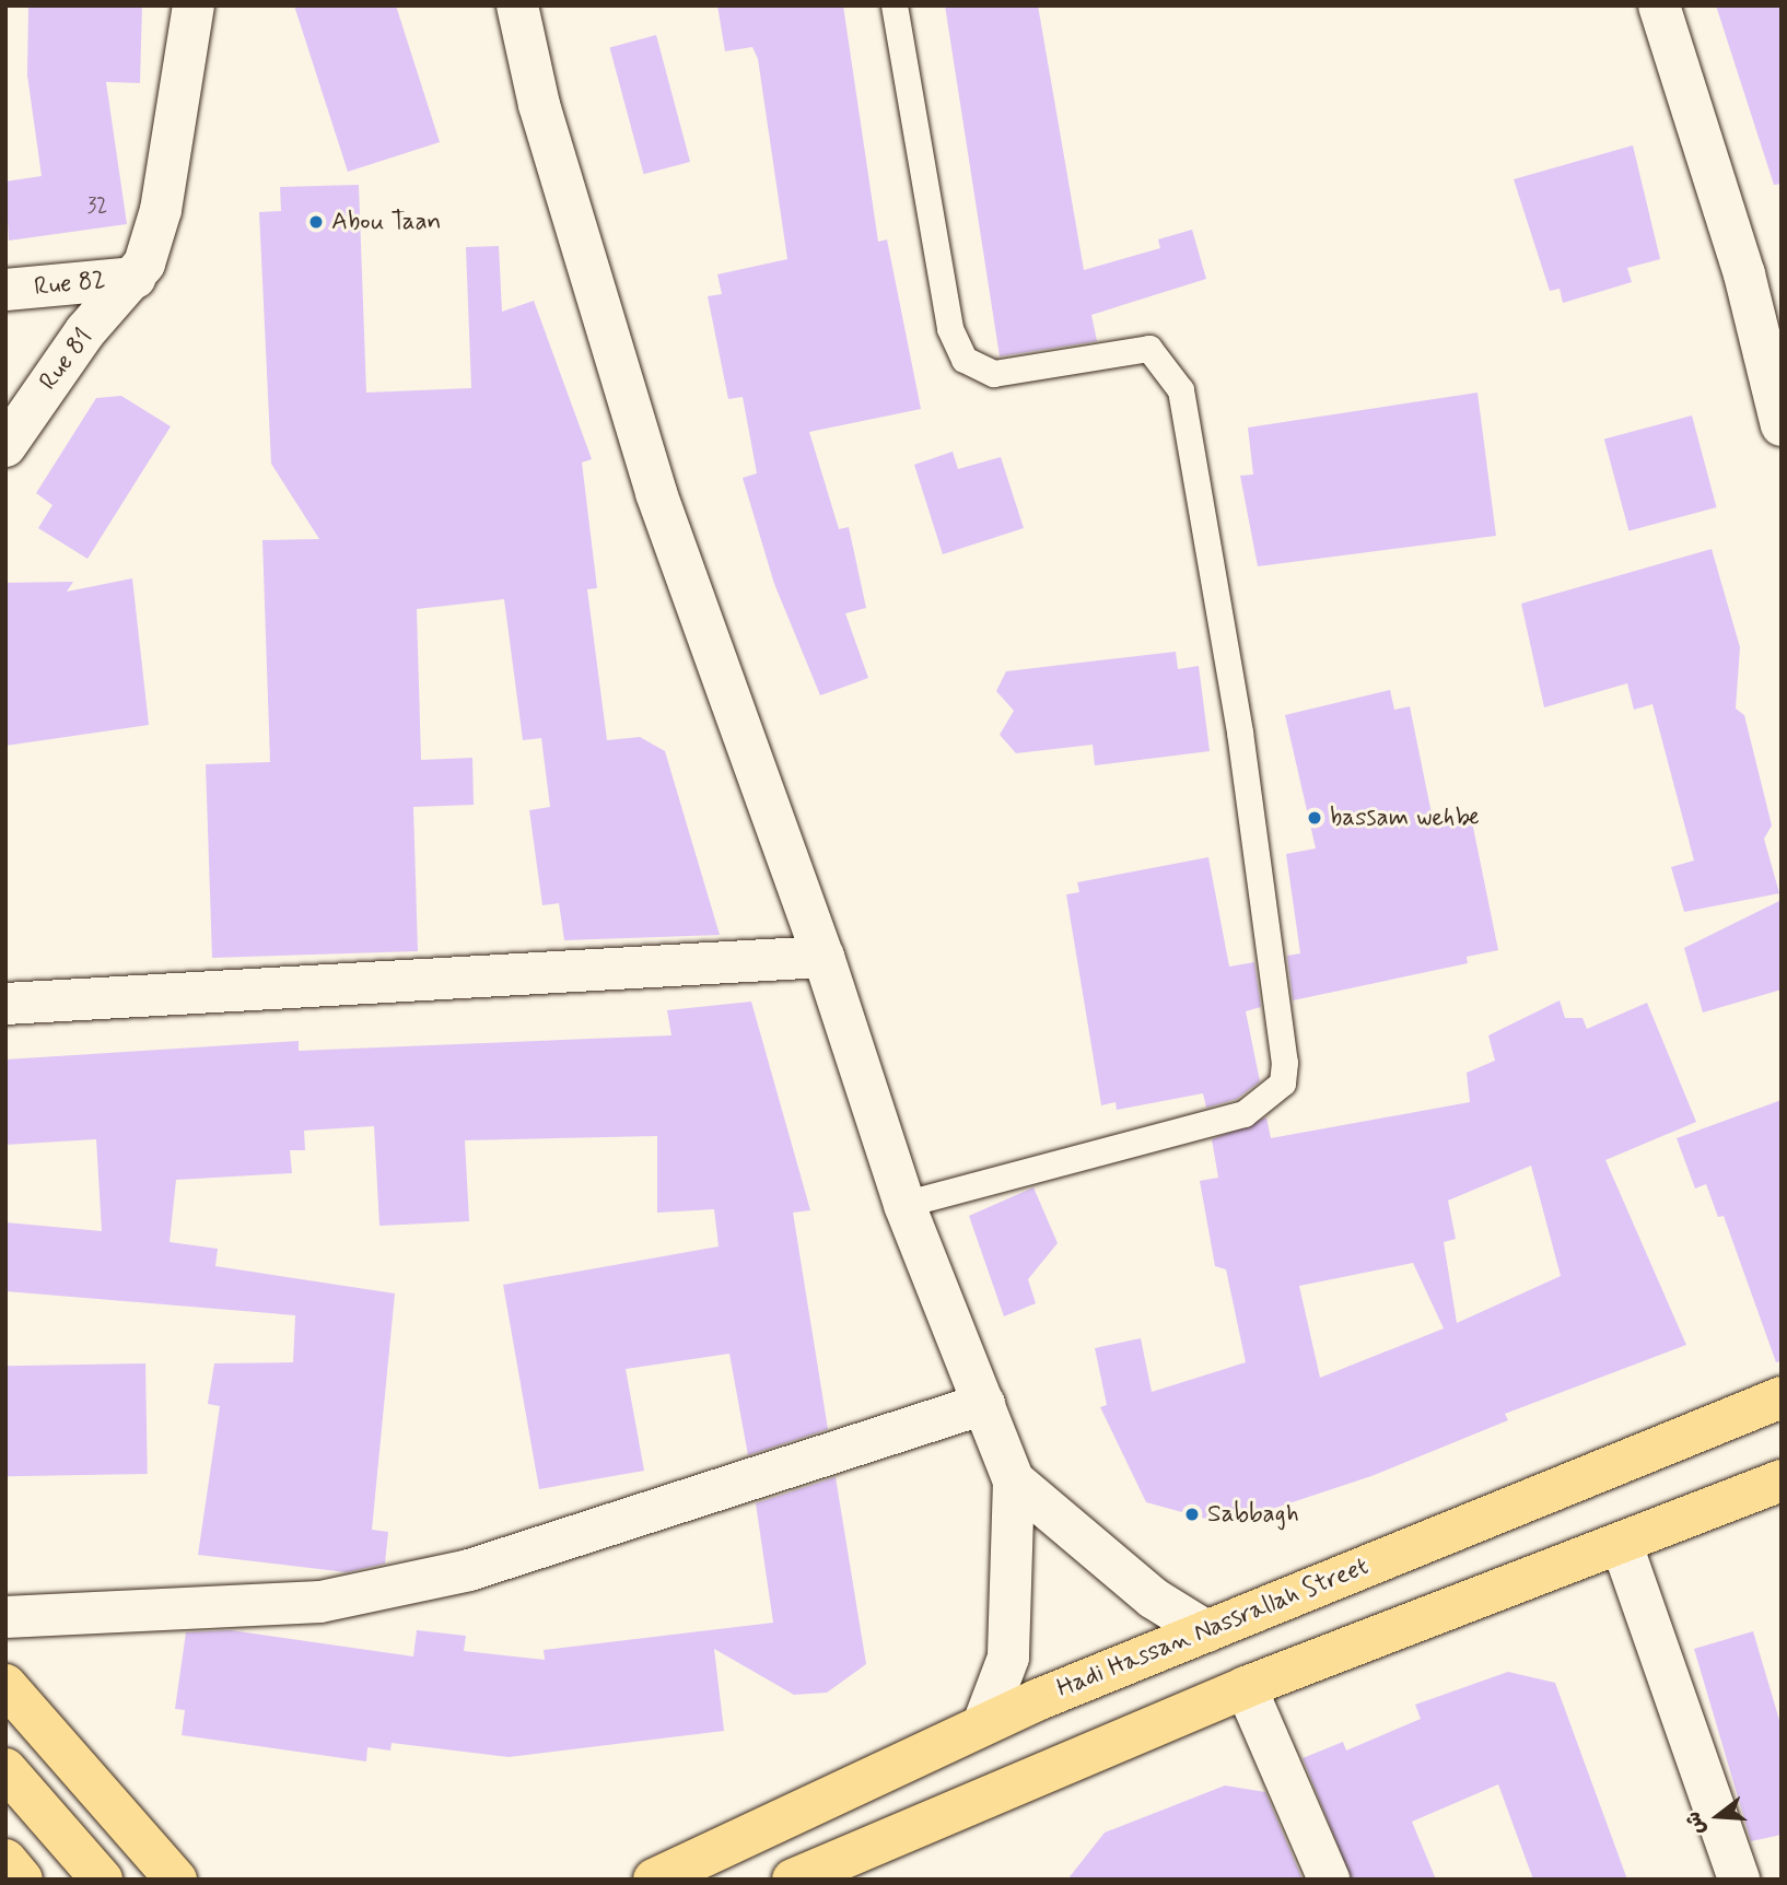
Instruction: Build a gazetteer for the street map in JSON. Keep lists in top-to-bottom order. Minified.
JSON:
{"streets":{"highway":["Hadi Hassan Nassrallah Street"],"street":["Rue 82","Rue 81"]},"crossings":[["Rue 82","Rue 81"]],"places":["Abou Taan","bassam wehbe","Sabbagh"],"house_numbers":["32"],"north":"left"}
